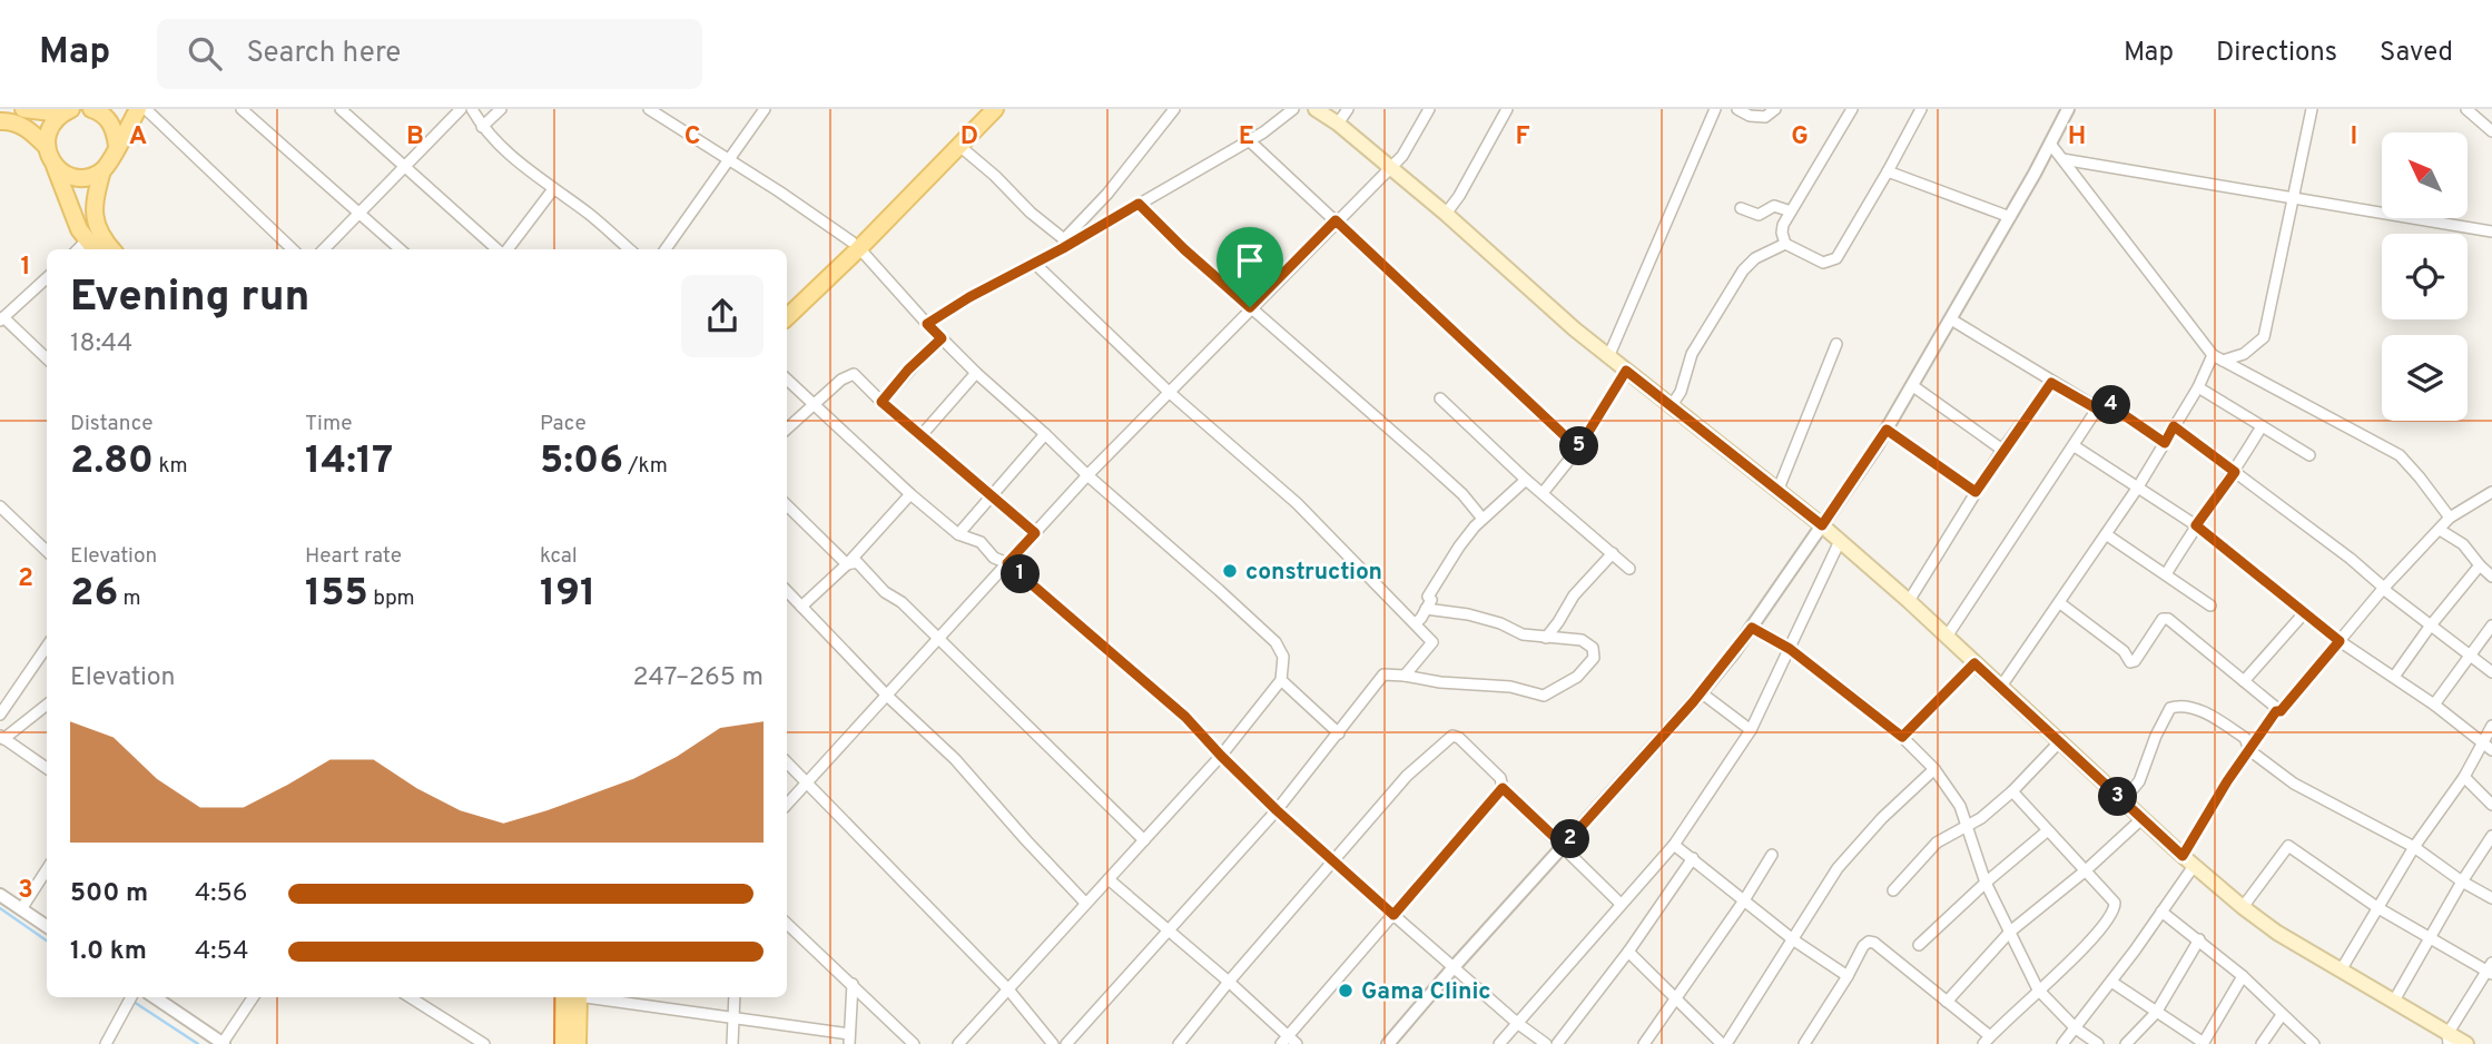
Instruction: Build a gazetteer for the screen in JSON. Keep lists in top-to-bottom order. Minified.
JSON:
{"places":["construction","Gama Clinic"],"north":"top left","page":{"header":"Map","search":"Search here","nav":["Map","Directions","Saved"],"heading":["Evening run","18:44"],"stats":[["Distance","2.80 km"],["Time","14:17"],["Pace","5:06 /km"],["Elevation","26 m"],["Heart rate","155 bpm"],["kcal","191"]],"pins":["4","5","1","3","2"],"chart":["Elevation","247–265 m"],"list":[{"name":"500 m","note":"4:56"},{"name":"1.0 km","note":"4:54"}]},"grid":{"columns":["A","B","C","D","E","F","G","H","I"],"rows":["1","2","3"]}}
